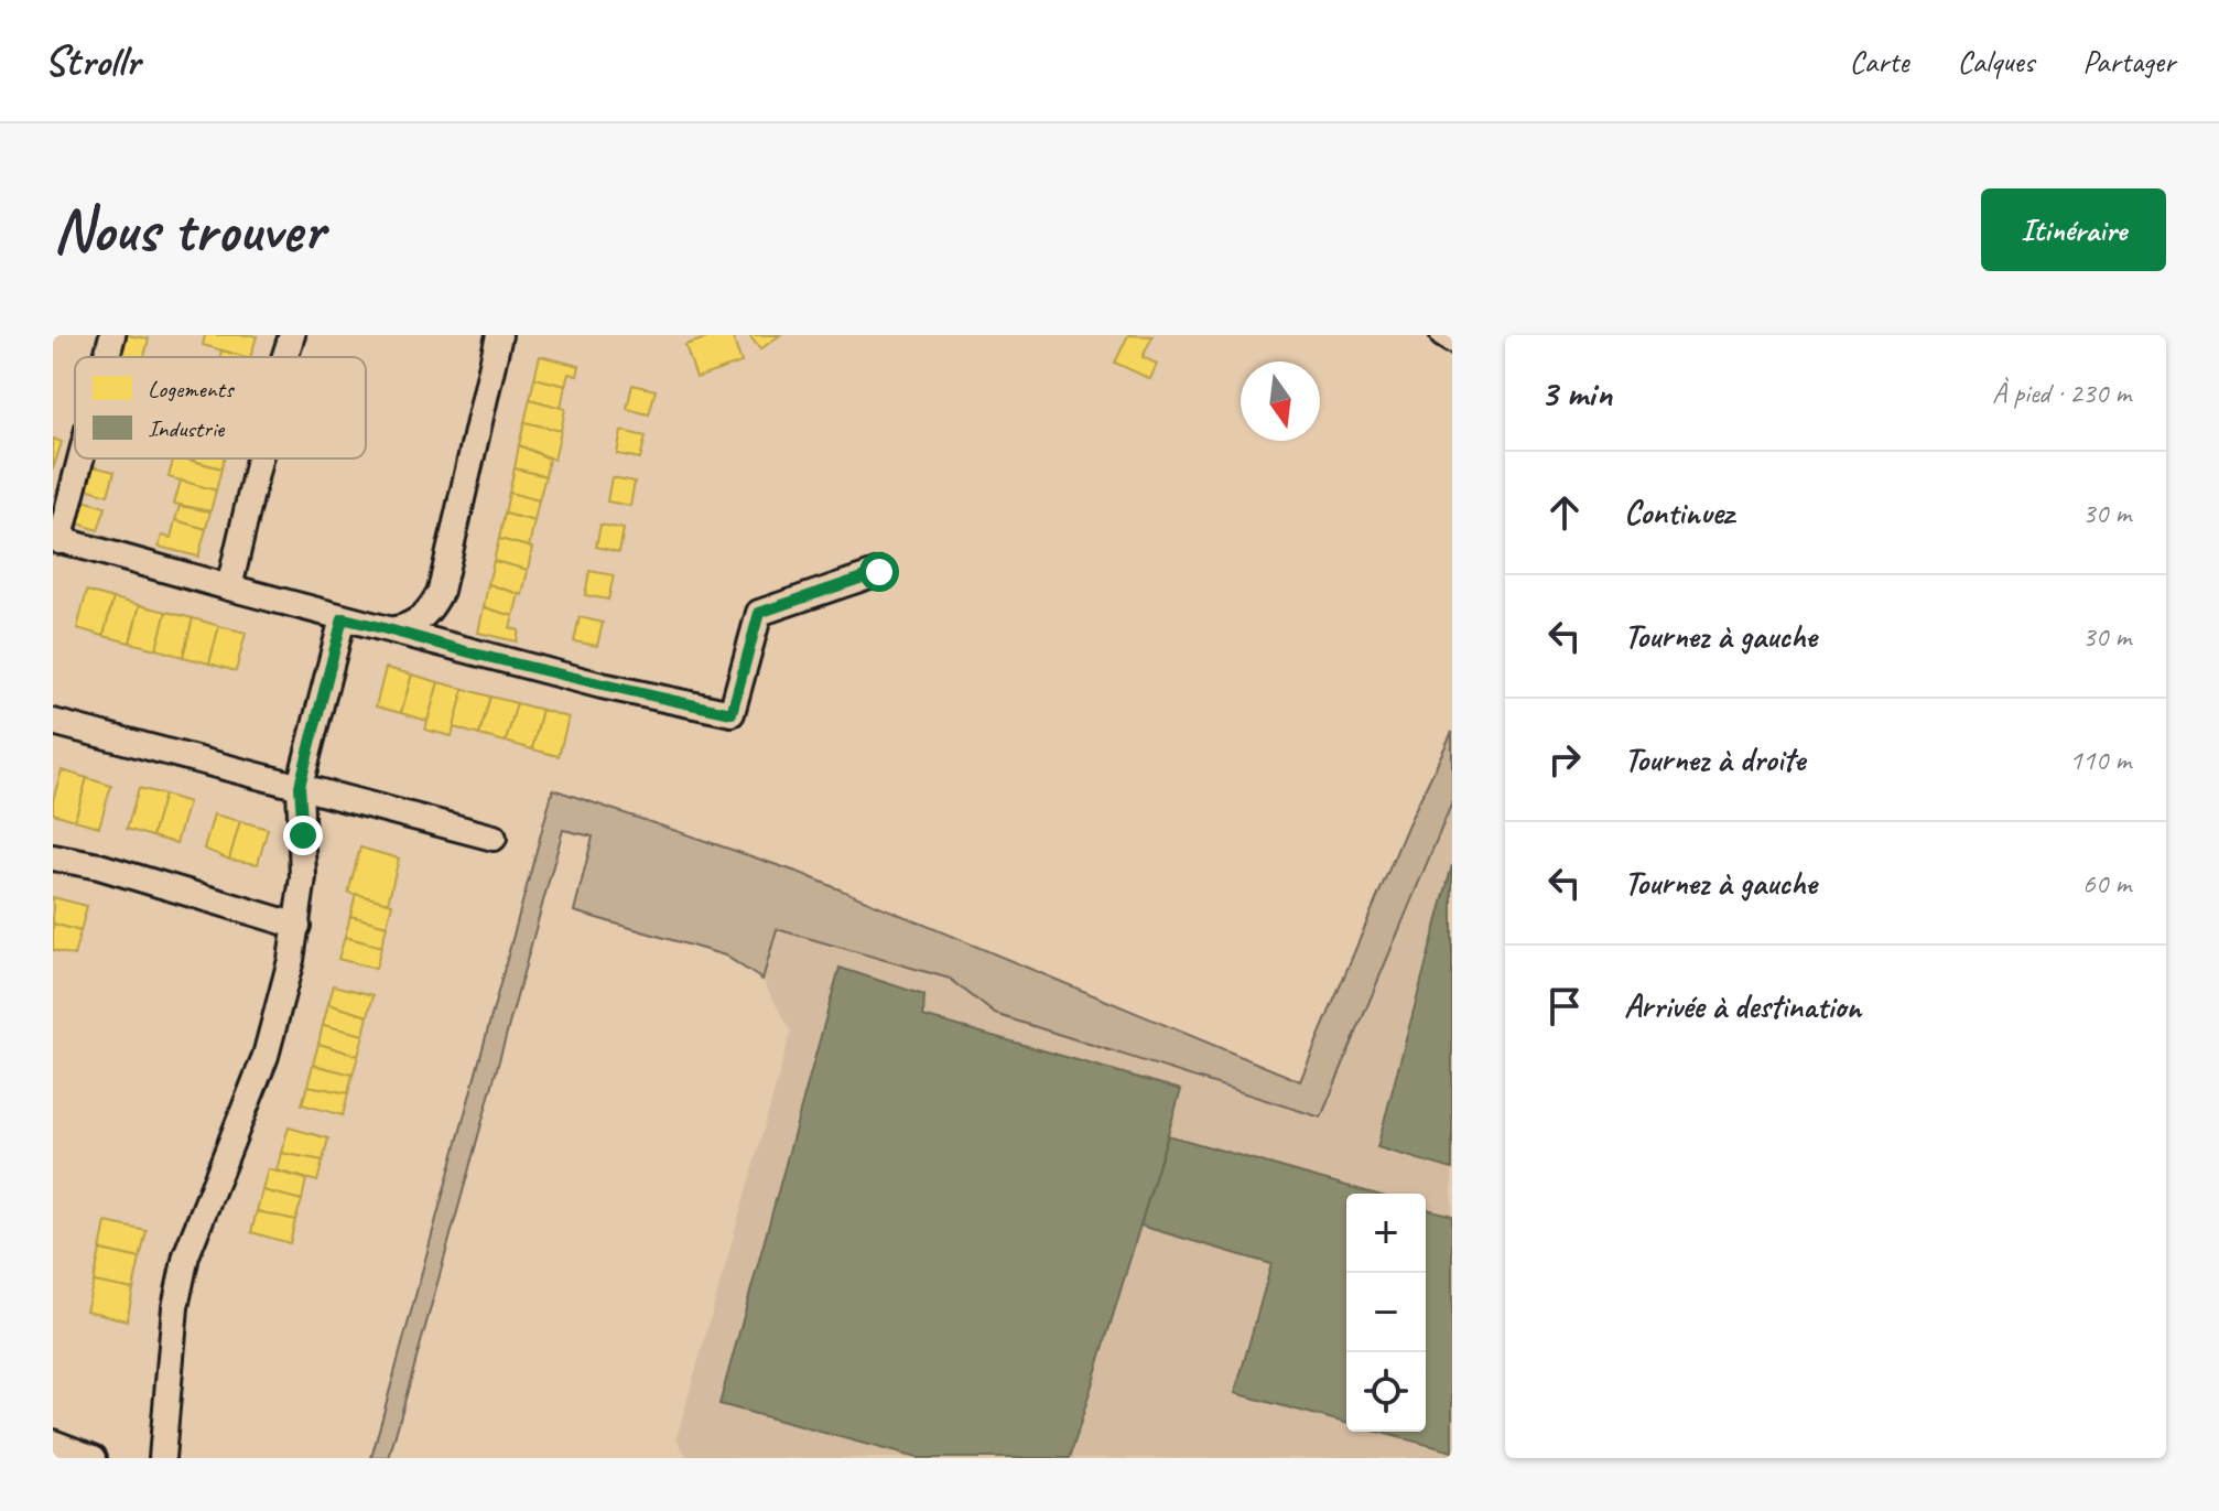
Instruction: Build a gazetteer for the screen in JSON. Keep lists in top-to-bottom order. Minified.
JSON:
{"legend":["Logements","Industrie"],"north":"bottom","page":{"header":"Strollr","nav":["Carte","Calques","Partager"],"buttons":"Itinéraire","title":"Nous trouver","heading":["3 min","À pied · 230 m"],"list":[["Continuez","30 m"],["Tournez à gauche","30 m"],["Tournez à droite","110 m"],["Tournez à gauche","60 m"],"Arrivée à destination"],"map_buttons":["+","−"]}}
